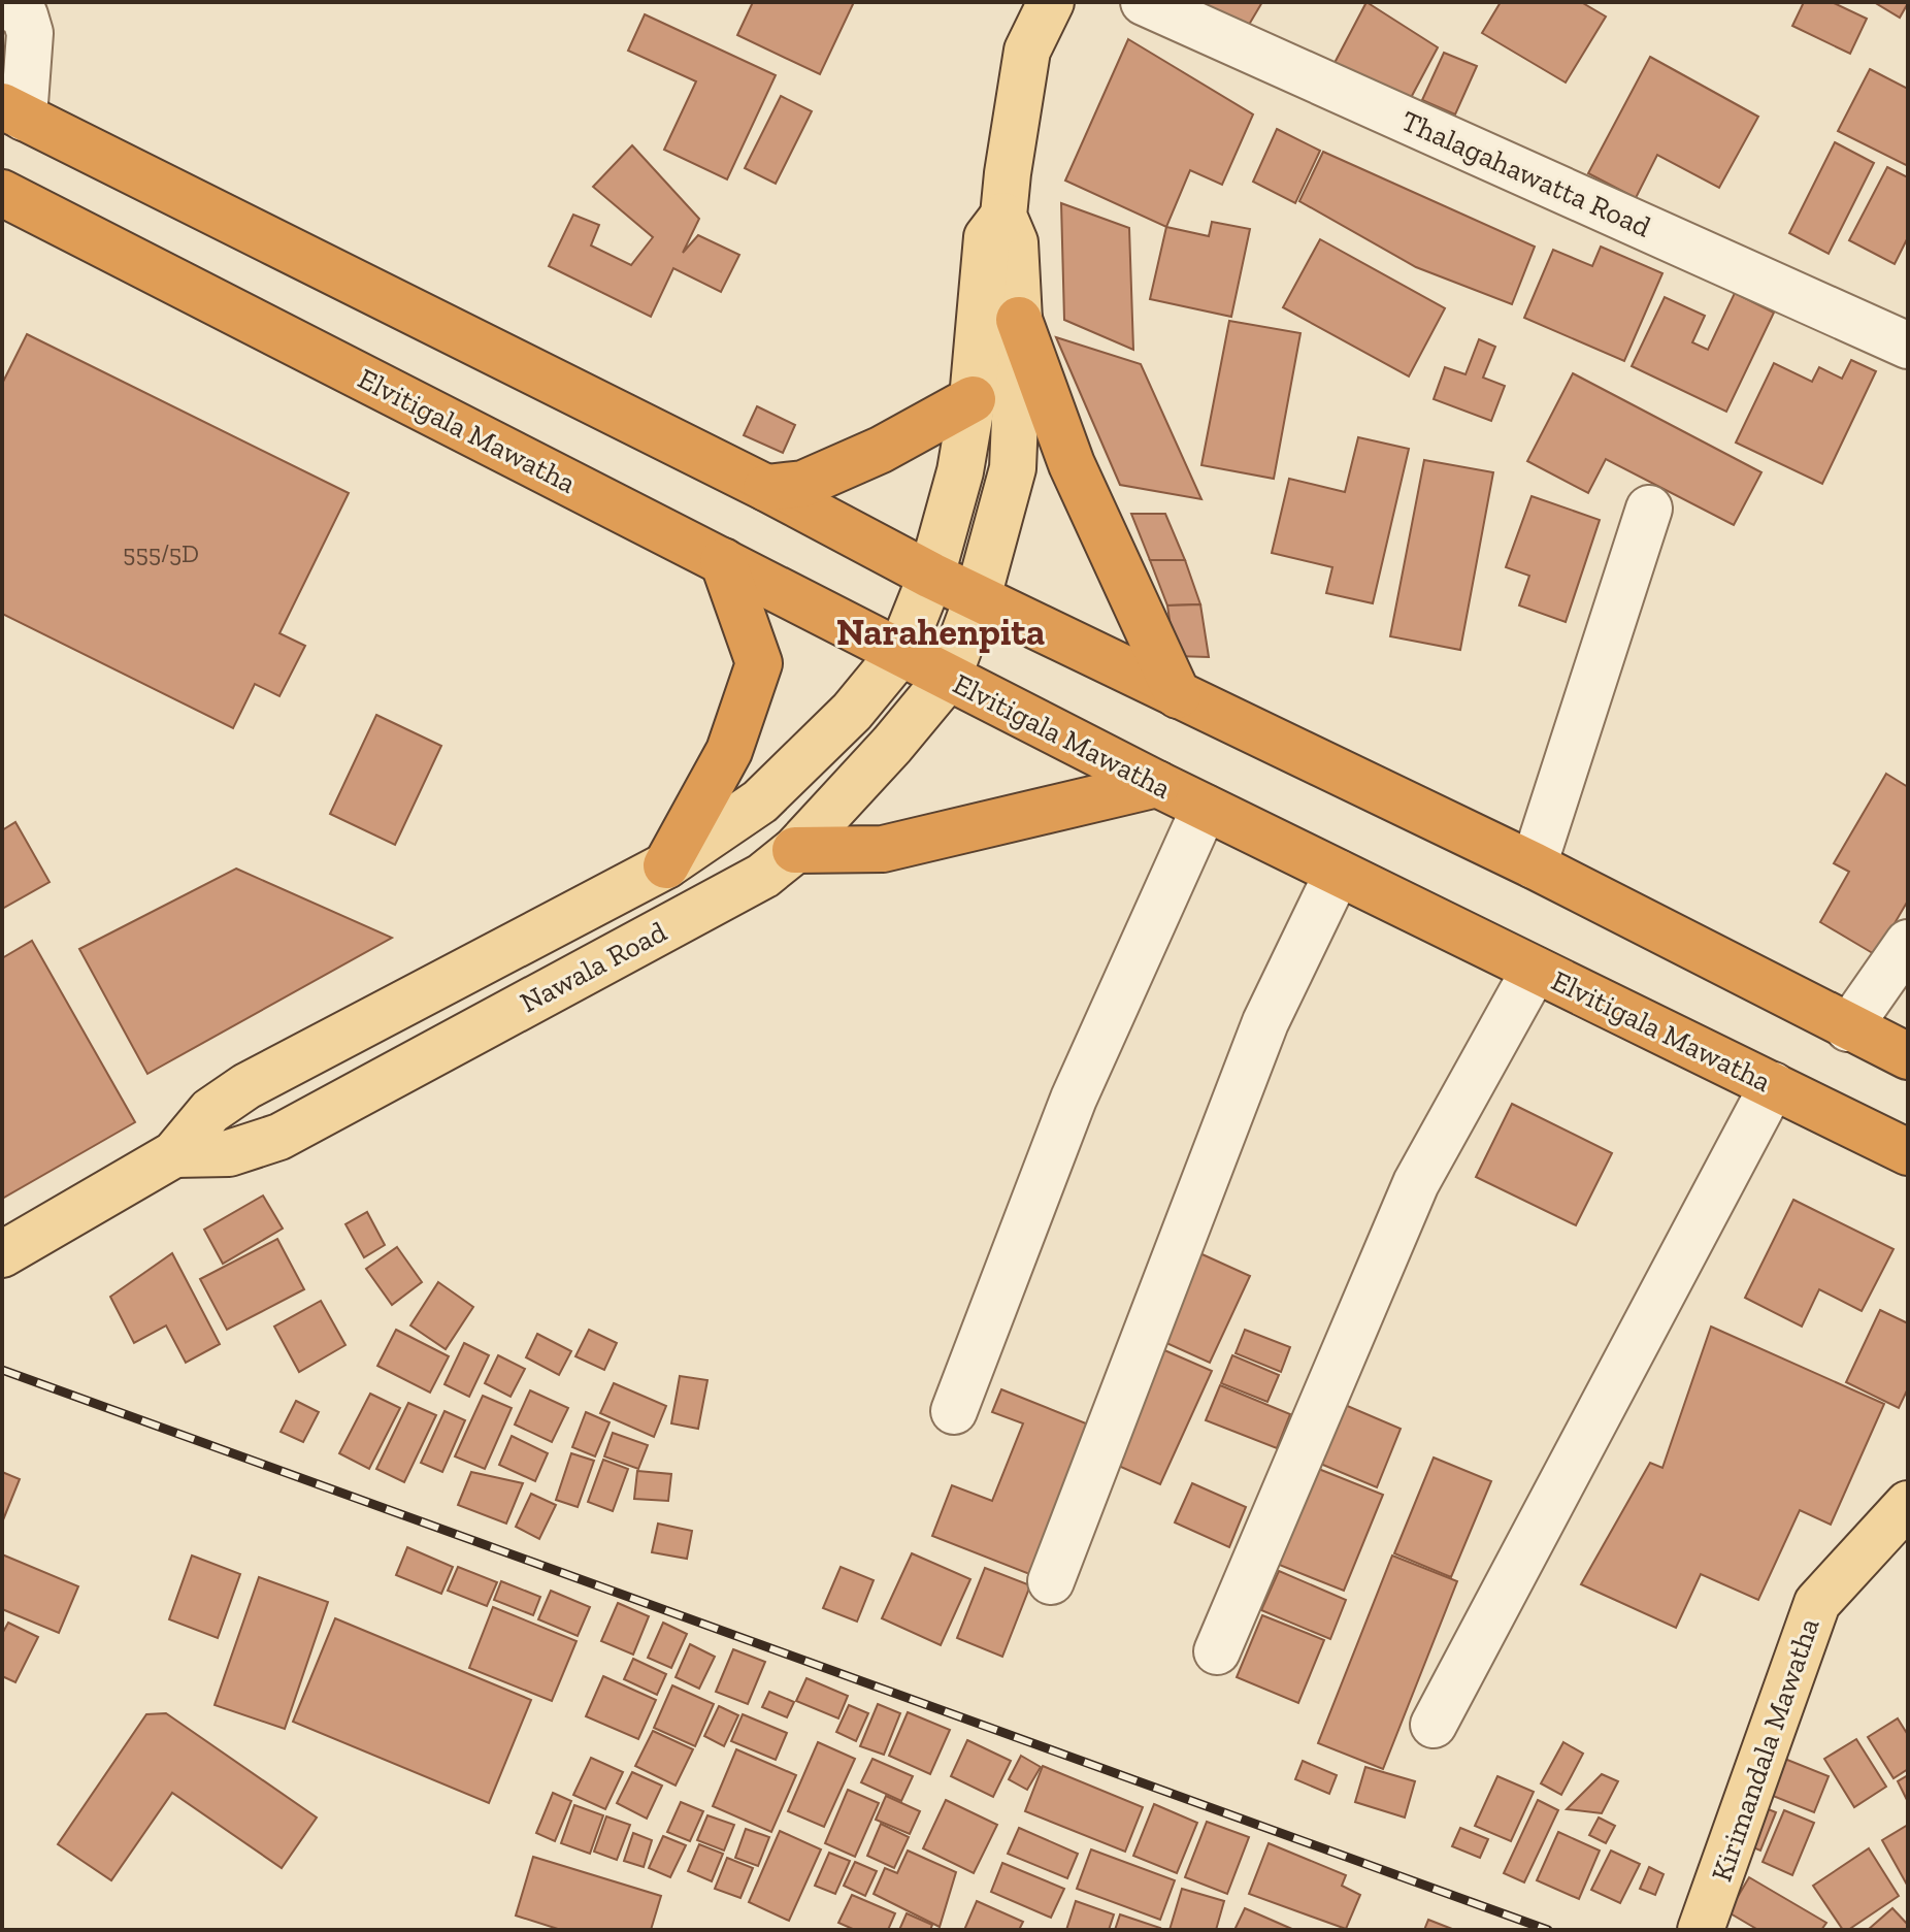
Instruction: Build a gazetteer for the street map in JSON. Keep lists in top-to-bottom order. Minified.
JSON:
{"streets":{"highway":["Elvitigala Mawatha"],"main road":["Nawala Road","Kirimandala Mawatha"],"street":["Thalagahawatta Road"]},"crossings":[["Elvitigala Mawatha","Nawala Road"]],"districts":["Narahenpita"],"house_numbers":["555/5D"]}
